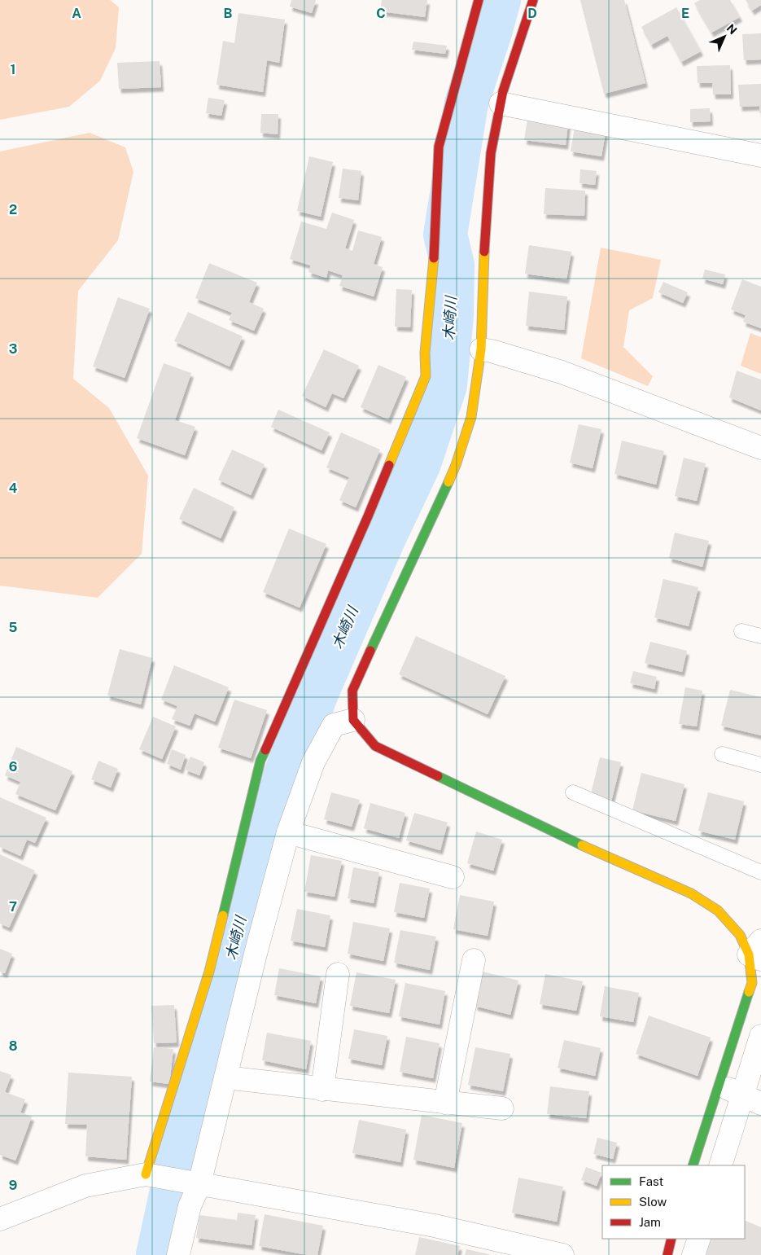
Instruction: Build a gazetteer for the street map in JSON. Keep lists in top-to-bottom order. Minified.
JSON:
{"water":["木崎川"],"legend":["Fast","Slow","Jam"],"north":"top right","grid":{"columns":["A","B","C","D","E"],"rows":["1","2","3","4","5","6","7","8","9"]}}
